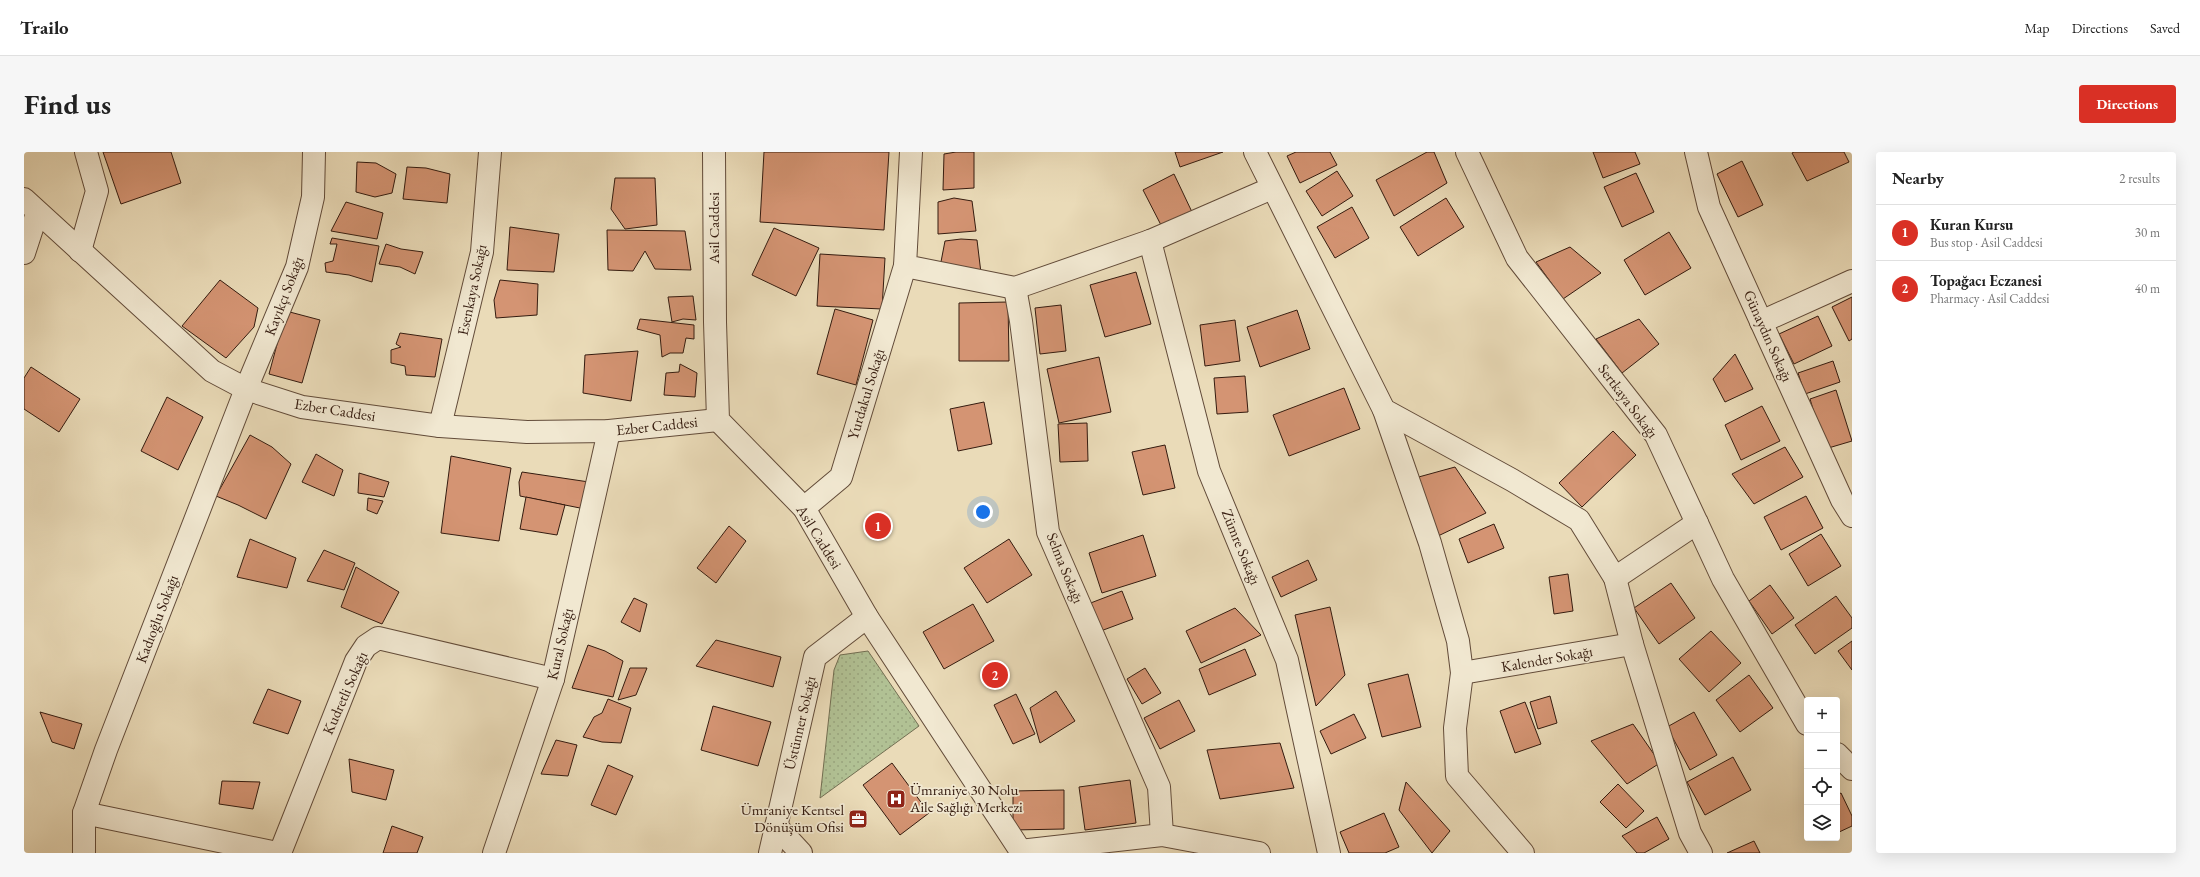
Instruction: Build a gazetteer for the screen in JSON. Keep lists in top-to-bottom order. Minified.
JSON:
{"streets":{"street":["Asil Caddesi","Esenkaya Sokağı","Kayıkçı Sokağı","Günaydın Sokağı","Yurdakul Sokağı","Sertkaya Sokağı","Ezber Caddesi","Zümre Sokağı","Selma Sokağı","Kadıoğlu Sokağı","Kural Sokağı","Kalender Sokağı","Kudretli Sokağı","Üstünner Sokağı"]},"crossings":[["Asil Caddesi","Yurdakul Sokağı"],["Asil Caddesi","Ezber Caddesi"],["Asil Caddesi","Üstünner Sokağı"],["Esenkaya Sokağı","Ezber Caddesi"],["Kayıkçı Sokağı","Ezber Caddesi"],["Kayıkçı Sokağı","Kadıoğlu Sokağı"],["Ezber Caddesi","Kadıoğlu Sokağı"],["Ezber Caddesi","Kural Sokağı"],["Kural Sokağı","Kudretli Sokağı"]],"places":{"hospital":["Ümraniye 30 Nolu Aile Sağlığı Merkezi"],"office":["Ümraniye Kentsel Dönüşüm Ofisi"]},"page":{"header":"Trailo","nav":["Map","Directions","Saved"],"buttons":"Directions","title":"Find us","heading":["Nearby","2 results"],"list":[{"mark":"1","name":"Kuran Kursu","note":"Bus stop · Asil Caddesi","value":"30 m"},{"mark":"2","name":"Topağacı Eczanesi","note":"Pharmacy · Asil Caddesi","value":"40 m"}],"pins":["1","2"],"map_buttons":["+","−"]}}
